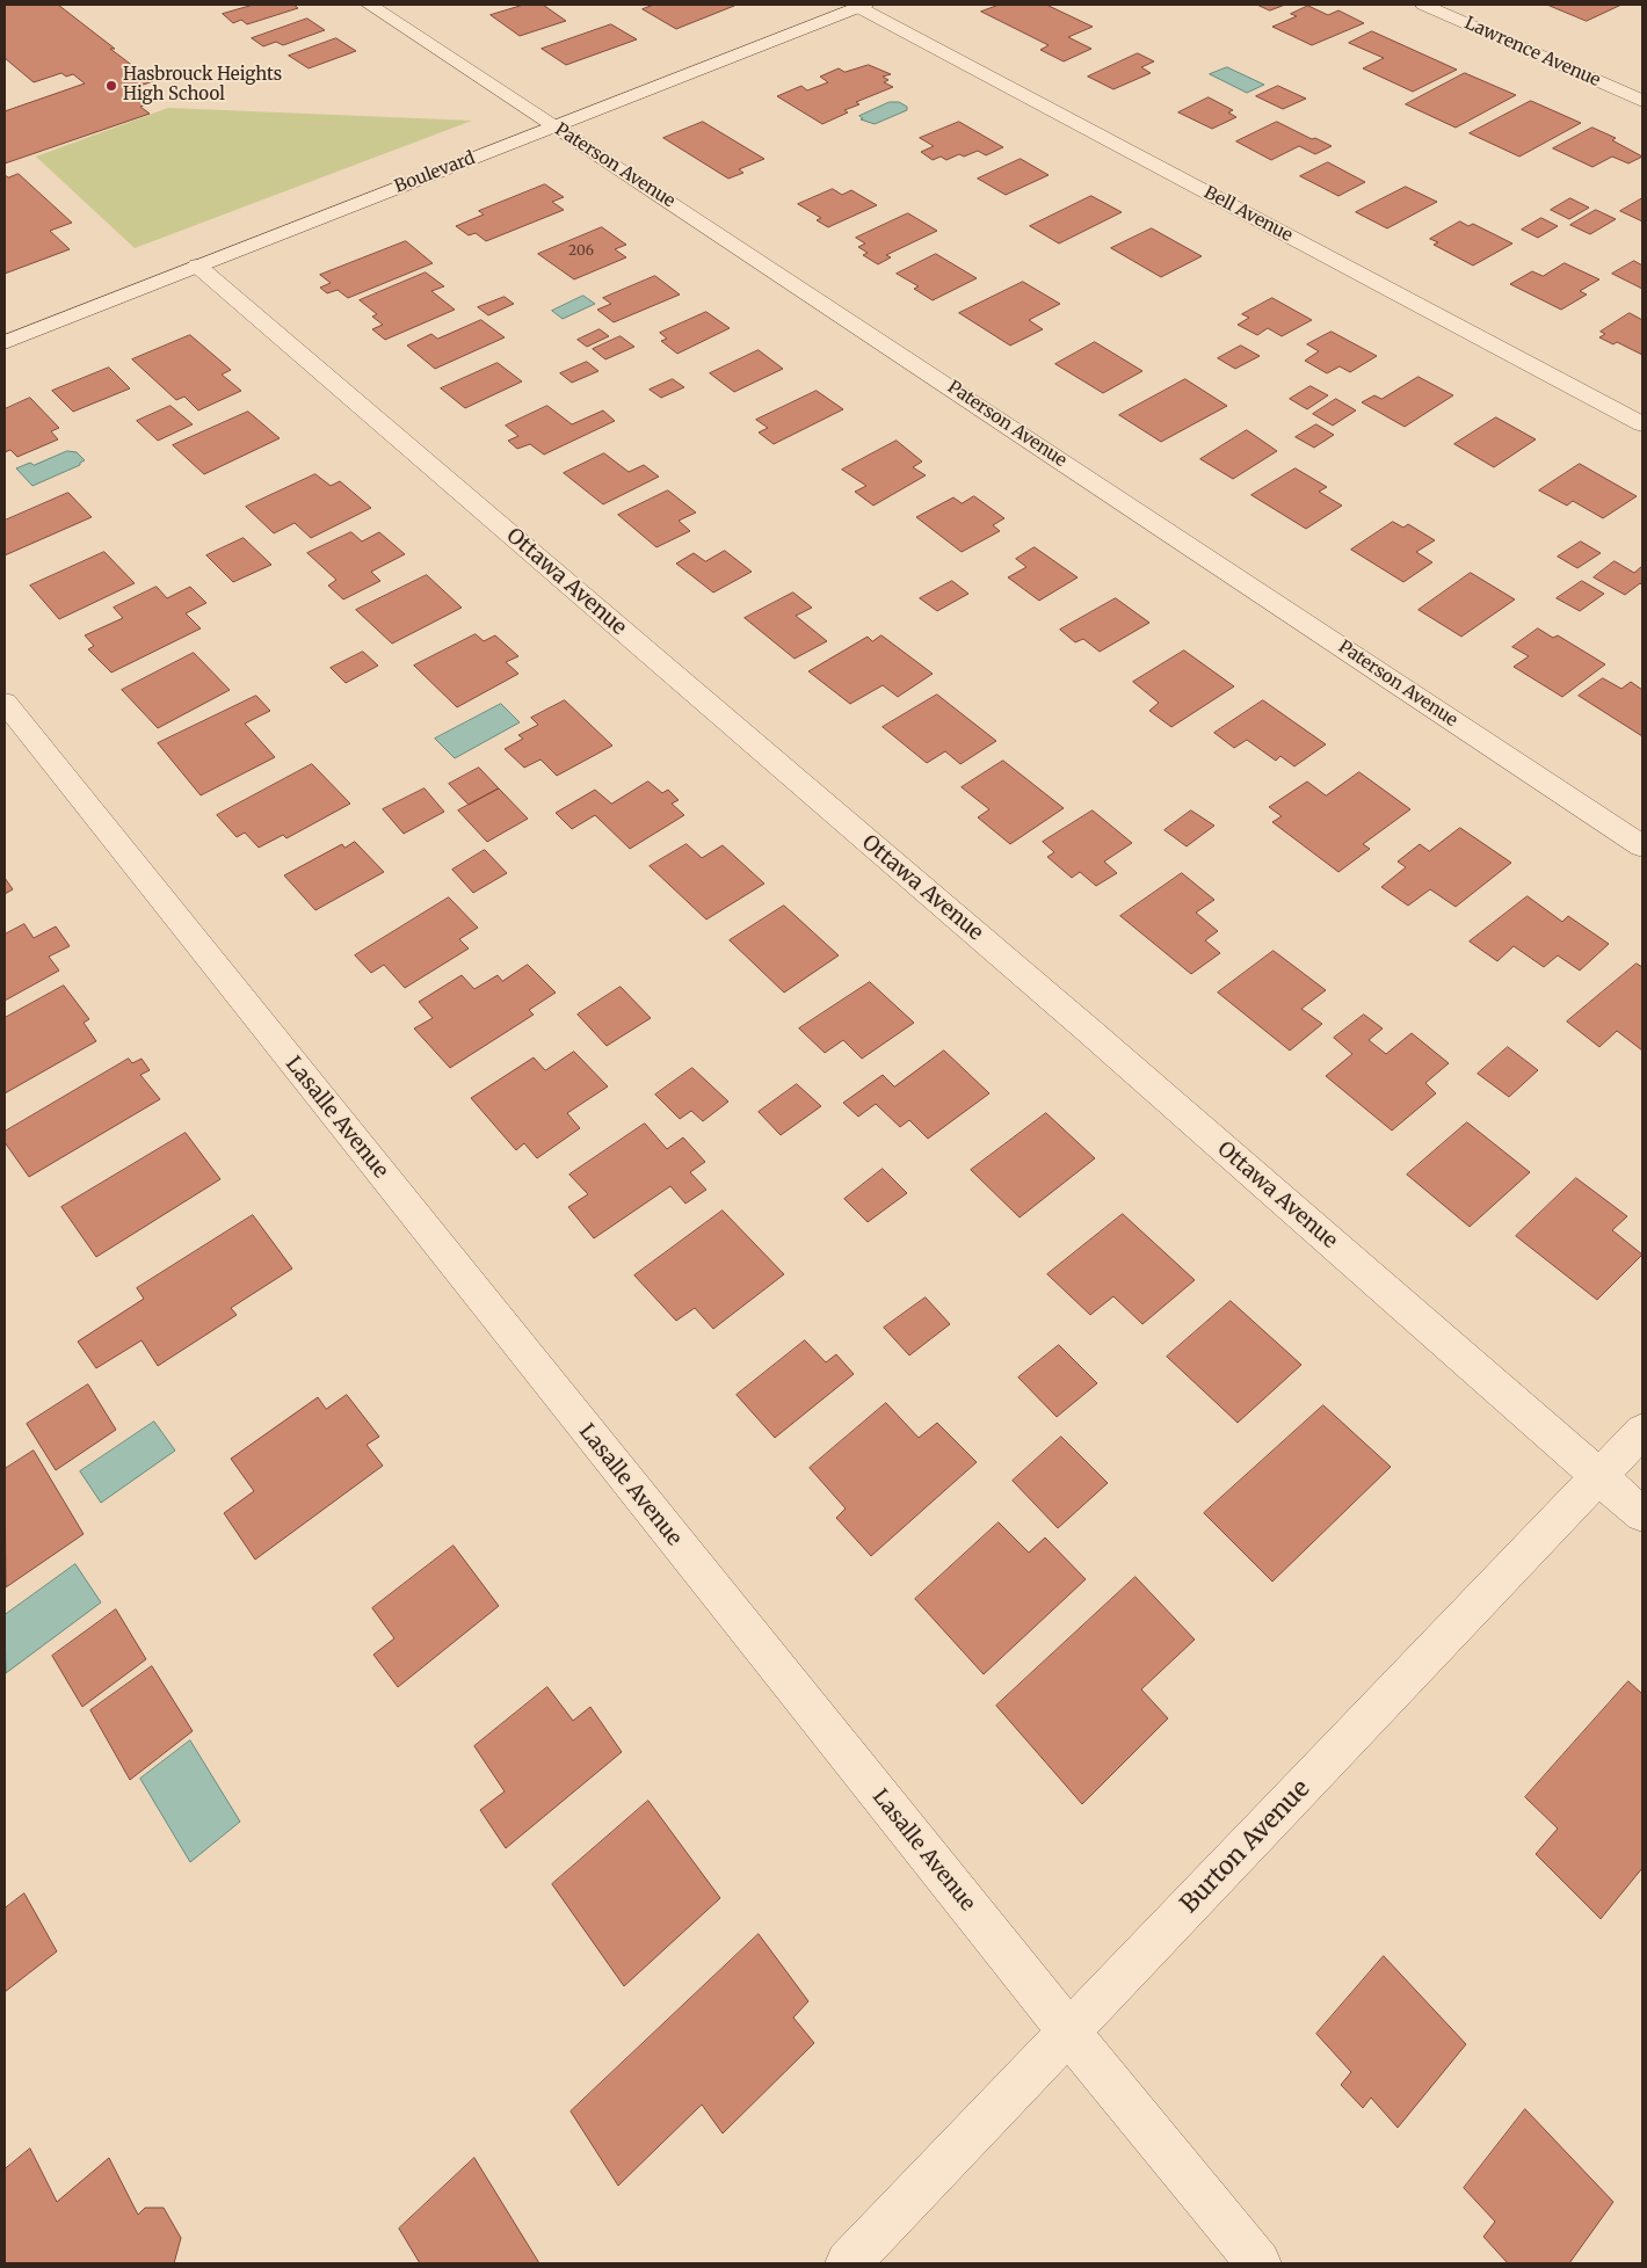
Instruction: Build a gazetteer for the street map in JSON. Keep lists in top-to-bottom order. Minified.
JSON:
{"streets":{"street":["Lawrence Avenue","Paterson Avenue","Boulevard","Bell Avenue","Ottawa Avenue","Lasalle Avenue","Burton Avenue"]},"crossings":[["Paterson Avenue","Boulevard"],["Boulevard","Bell Avenue"],["Boulevard","Ottawa Avenue"],["Ottawa Avenue","Burton Avenue"],["Lasalle Avenue","Burton Avenue"]],"places":["Hasbrouck Heights High School"],"house_numbers":["206"]}
